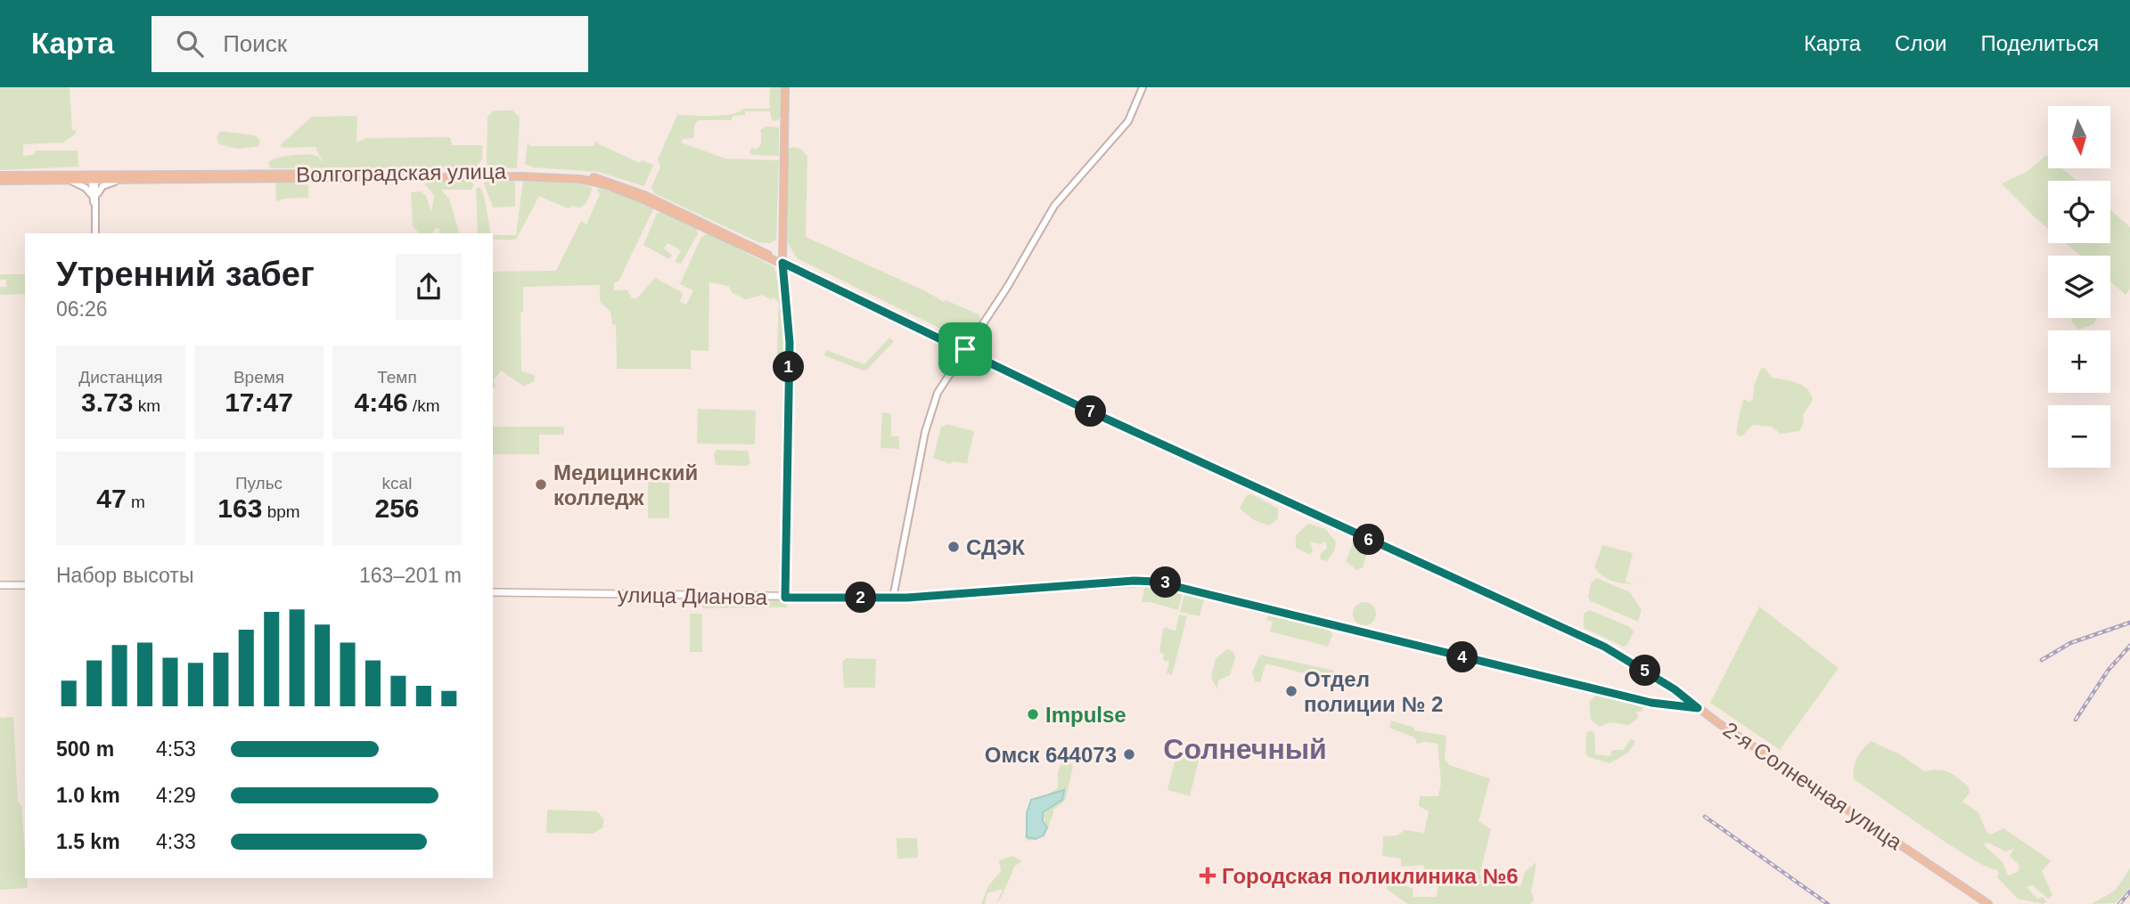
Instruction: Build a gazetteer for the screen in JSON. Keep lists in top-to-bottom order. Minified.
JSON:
{"streets":{"main road":["Волгоградская улица","улица Дианова","2-я Солнечная улица"]},"crossings":[["Волгоградская улица","2-я Солнечная улица"],["улица Дианова","2-я Солнечная улица"]],"districts":["Солнечный"],"places":{"other":["Медицинский колледж","СДЭК","Отдел полиции № 2","Impulse","Омск 644073"],"health":["Городская поликлиника №6"]},"north":"bottom","page":{"header":"Карта","search":"Поиск","nav":["Карта","Слои","Поделиться"],"map_buttons":["+","−"],"heading":["Утренний забег","06:26"],"stats":[["Дистанция","3.73 km"],["Время","17:47"],["Темп","4:46 /km"],["47 m"],["Пульс","163 bpm"],["kcal","256"]],"pins":["1","7","6","3","2","4","5"],"chart":["Набор высоты","163–201 m"],"list":[{"name":"500 m","note":"4:53"},{"name":"1.0 km","note":"4:29"},{"name":"1.5 km","note":"4:33"}]}}
